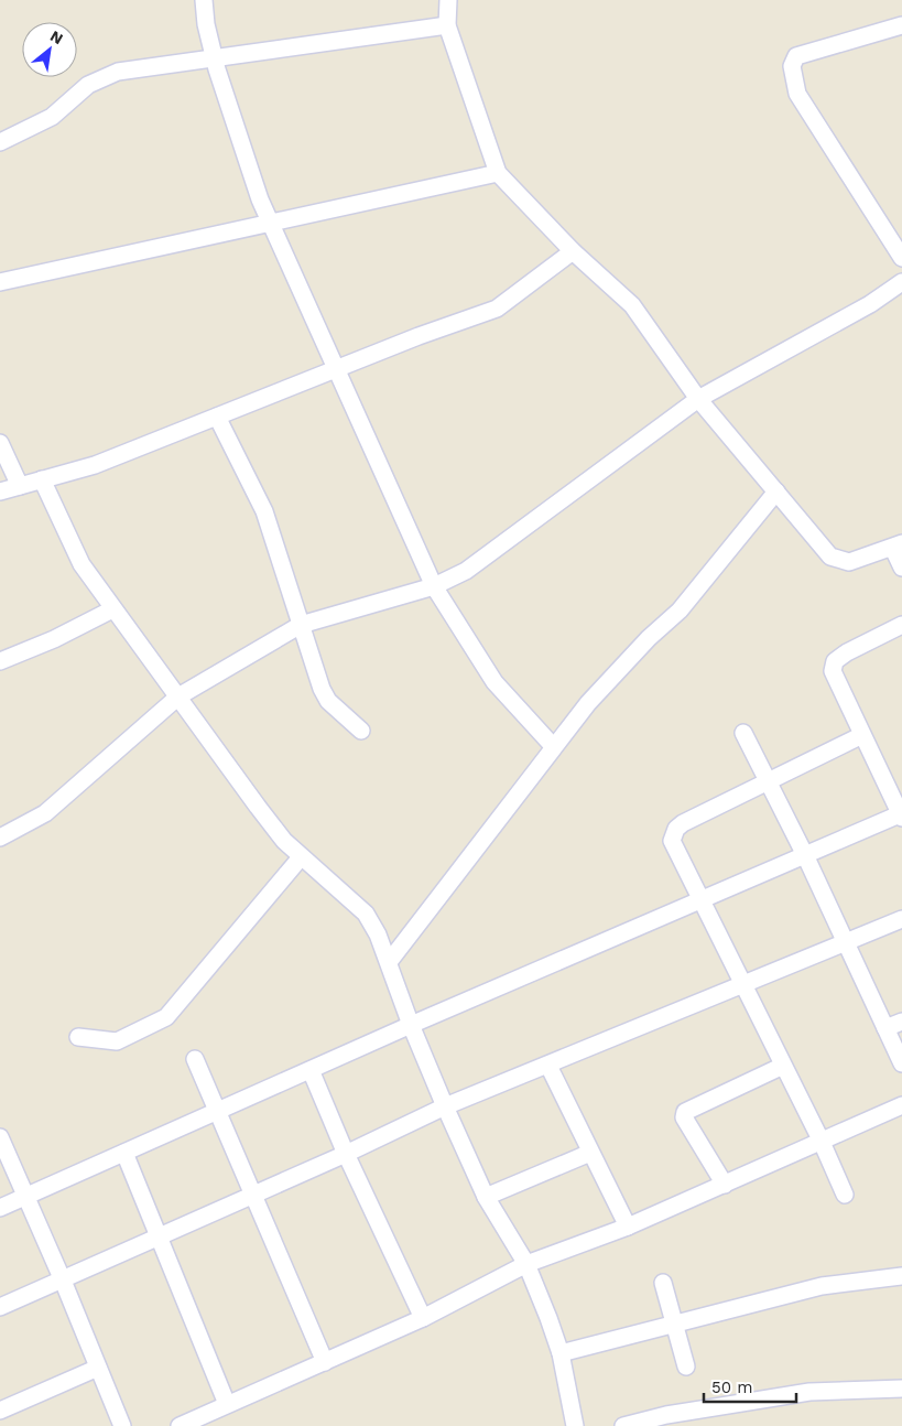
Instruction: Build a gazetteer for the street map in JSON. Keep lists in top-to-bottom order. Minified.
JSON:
{"scale_bar":"50 m","north":"top right"}
